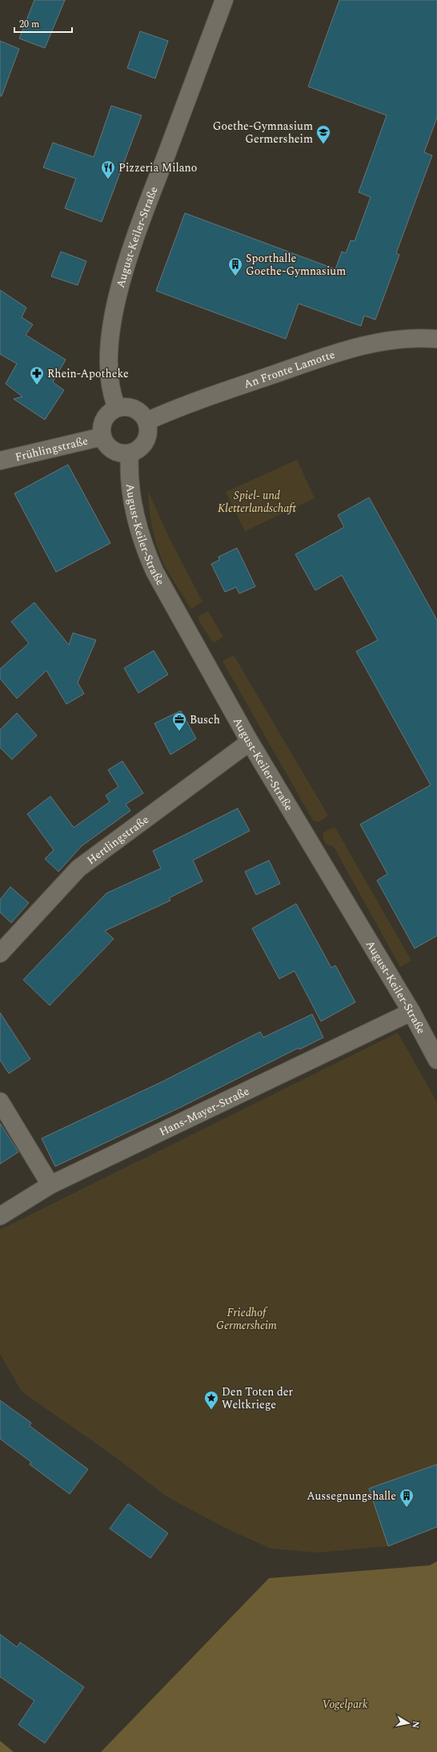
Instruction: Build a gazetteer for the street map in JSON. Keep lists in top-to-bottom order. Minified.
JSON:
{"streets":{"street":["August-Keiler-Straße","An Fronte Lamotte","Frühlingstraße","Hertlingstraße","Hans-Mayer-Straße"]},"crossings":[["August-Keiler-Straße","An Fronte Lamotte"],["August-Keiler-Straße","Frühlingstraße"],["August-Keiler-Straße","Hertlingstraße"],["August-Keiler-Straße","Hans-Mayer-Straße"],["An Fronte Lamotte","Frühlingstraße"]],"parks":["Spiel- und Kletterlandschaft","Friedhof Germersheim","Vogelpark"],"places":{"school or university":["Goethe-Gymnasium Germersheim"],"restaurant":["Pizzeria Milano"],"building":["Sporthalle Goethe-Gymnasium","Aussegnungshalle"],"pharmacy":["Rhein-Apotheke"],"office":["Busch"],"place":["Den Toten der Weltkriege"]},"scale_bar":"20 m","north":"right"}
